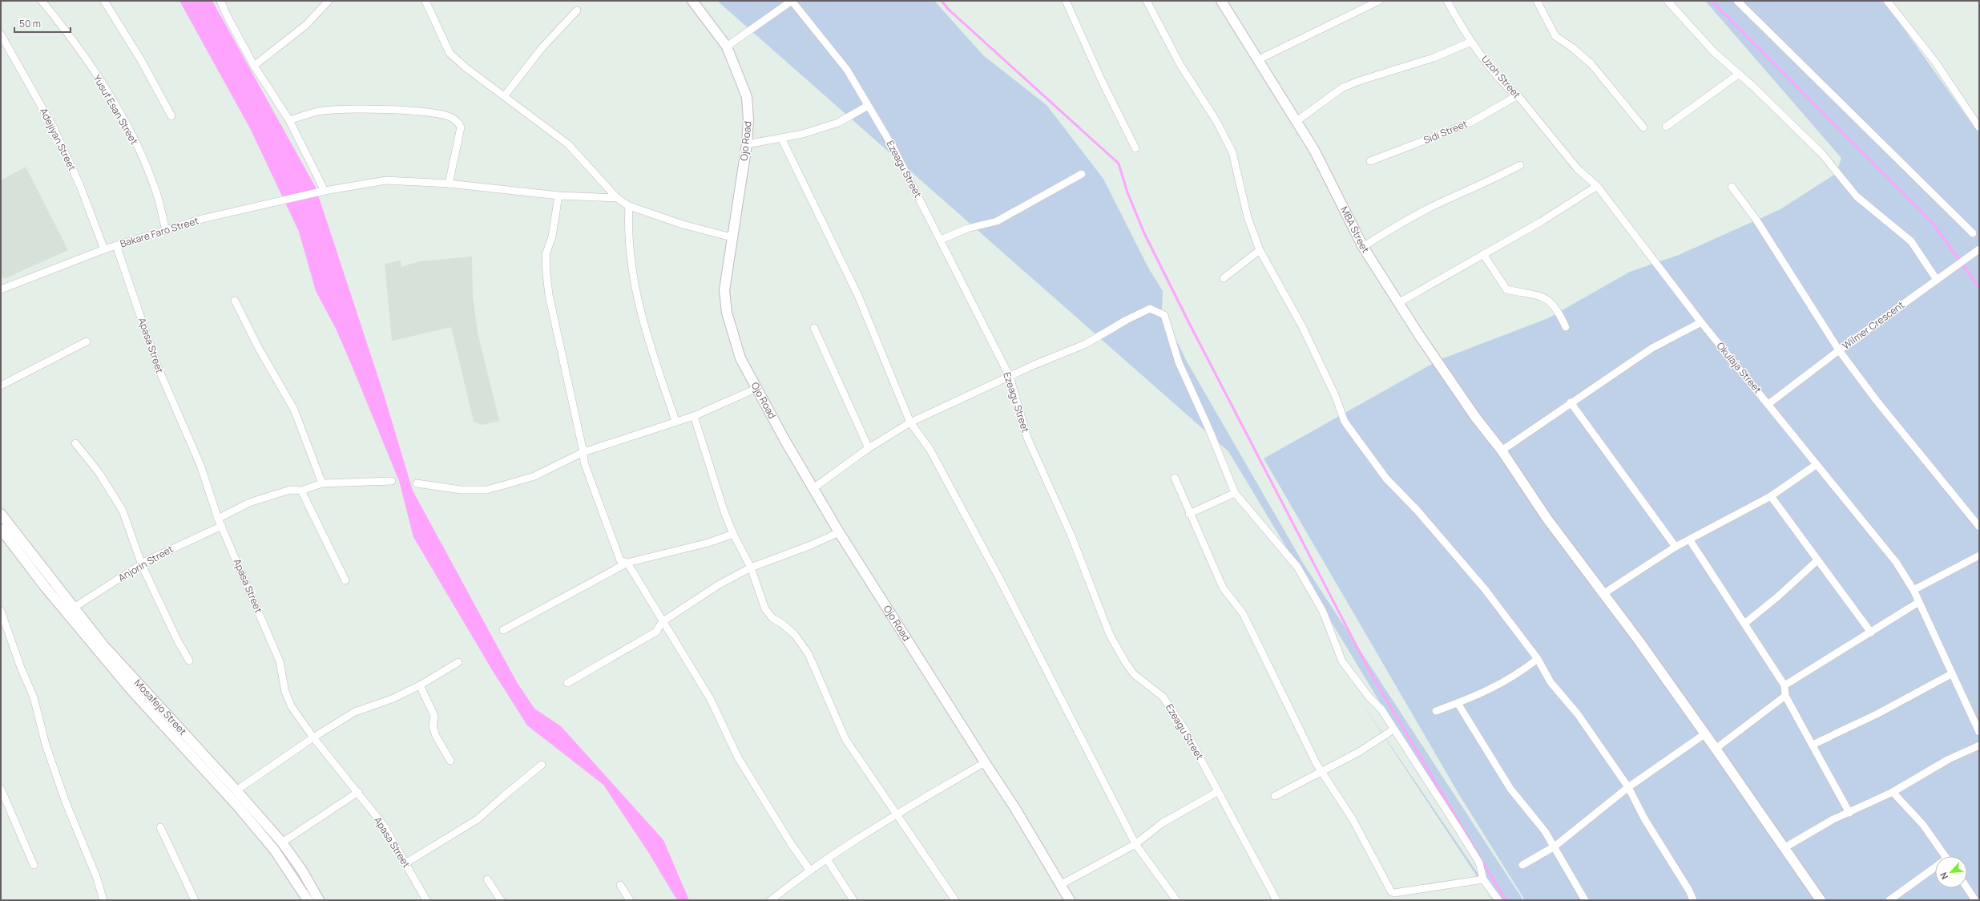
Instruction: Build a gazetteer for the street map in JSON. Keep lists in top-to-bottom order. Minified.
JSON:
{"streets":{"street":["Uzoh Street","Yusuf Esan Street","Sidi Street","Adejiyan Street","Ojo Road","Ezeagu Street","MBA Street","Bakare Faro Street","Wilmer Crescent","Apasa Street","Okulaja Street","Anjorin Street","Mosafejo Street"]},"crossings":[["Uzoh Street","Sidi Street"],["Uzoh Street","Okulaja Street"],["Yusuf Esan Street","Bakare Faro Street"],["Adejiyan Street","Bakare Faro Street"],["Bakare Faro Street","Apasa Street"],["Wilmer Crescent","Okulaja Street"],["Apasa Street","Anjorin Street"],["Anjorin Street","Mosafejo Street"]],"scale_bar":"50 m","north":"bottom left"}
